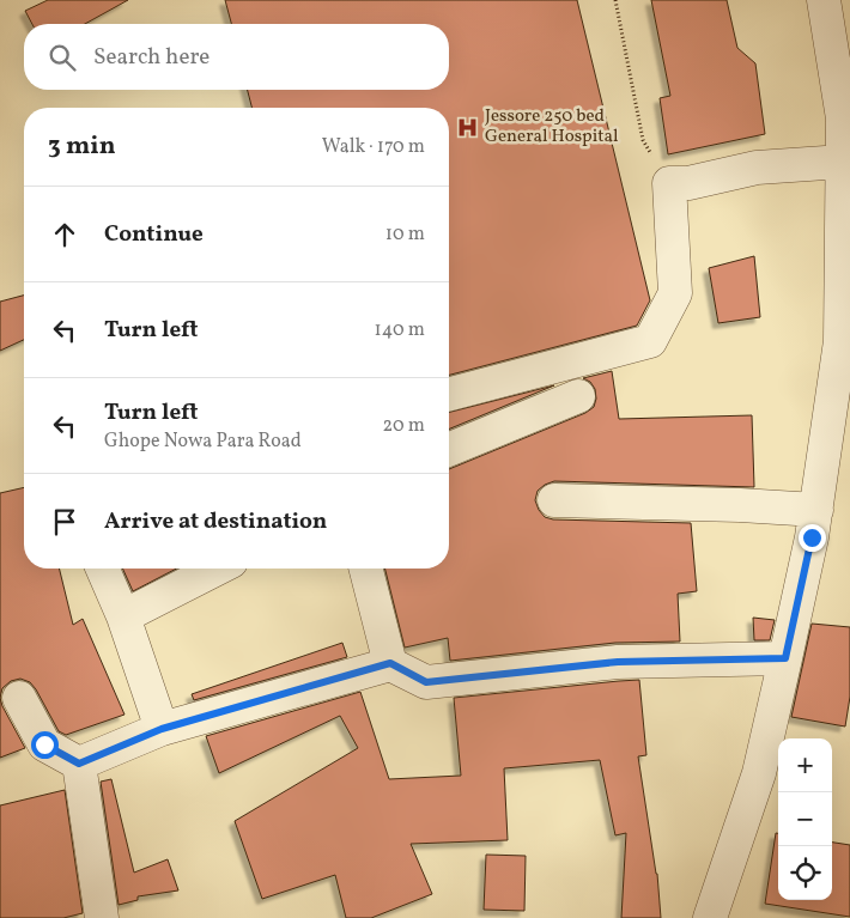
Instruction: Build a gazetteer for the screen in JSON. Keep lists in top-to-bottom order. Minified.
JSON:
{"places":{"hospital":["Jessore 250 bed General Hospital"]},"page":{"search":"Search here","heading":["3 min","Walk · 170 m"],"list":[["Continue","10 m"],["Turn left","140 m"],["Turn left","Ghope Nowa Para Road","20 m"],"Arrive at destination"],"map_buttons":["+","−"]}}
